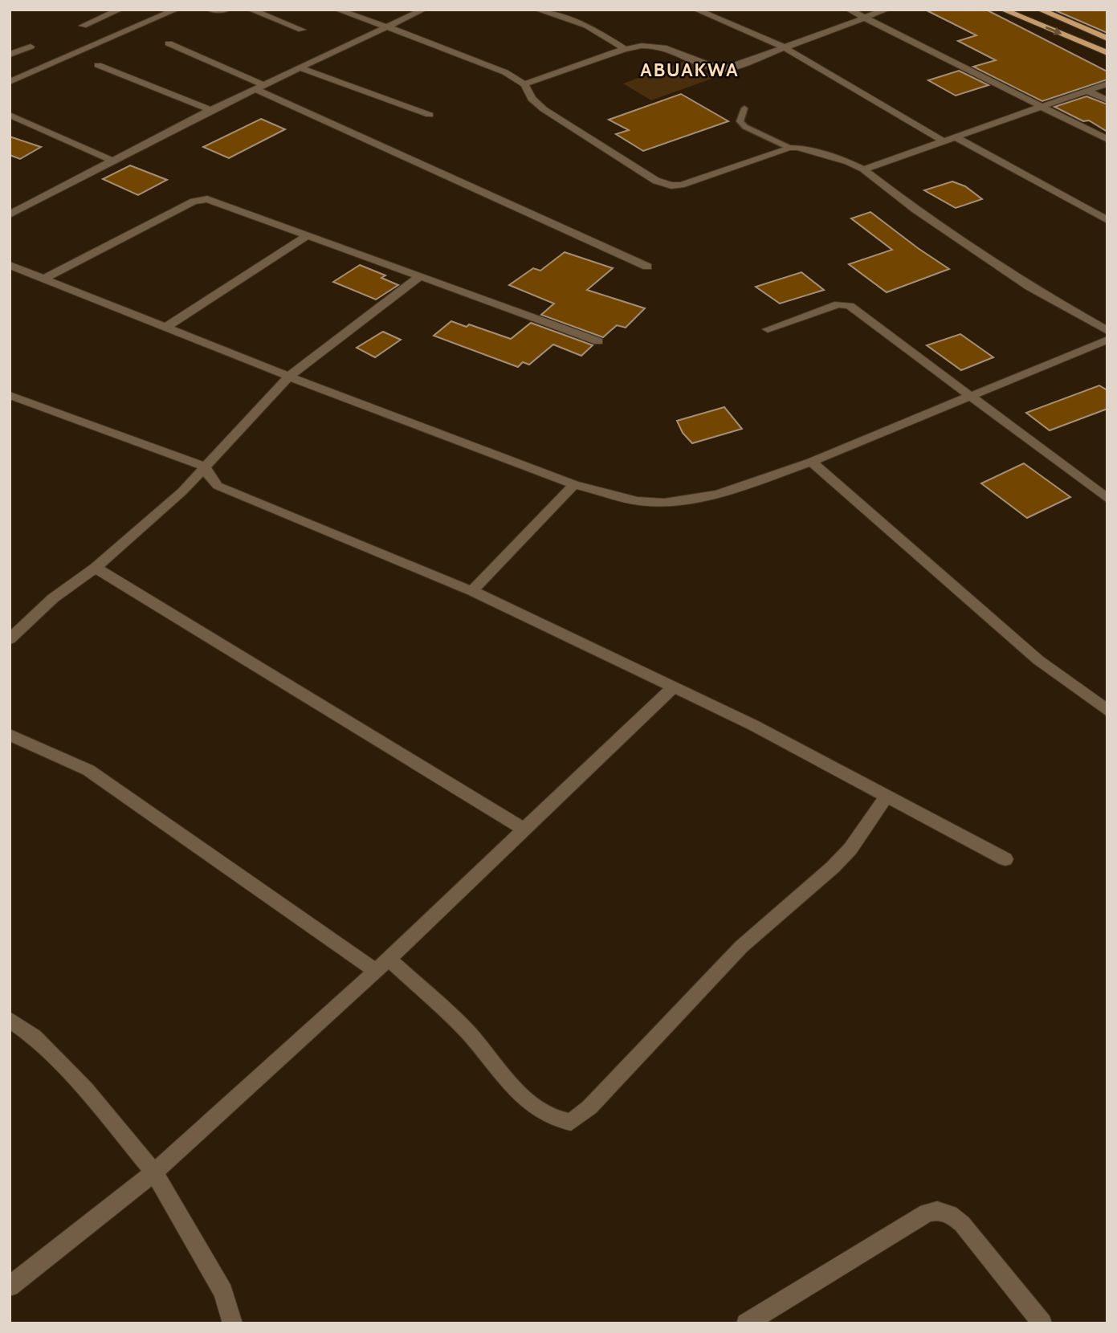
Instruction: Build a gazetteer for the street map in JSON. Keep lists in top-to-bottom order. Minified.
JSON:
{"districts":["ABUAKWA"]}
